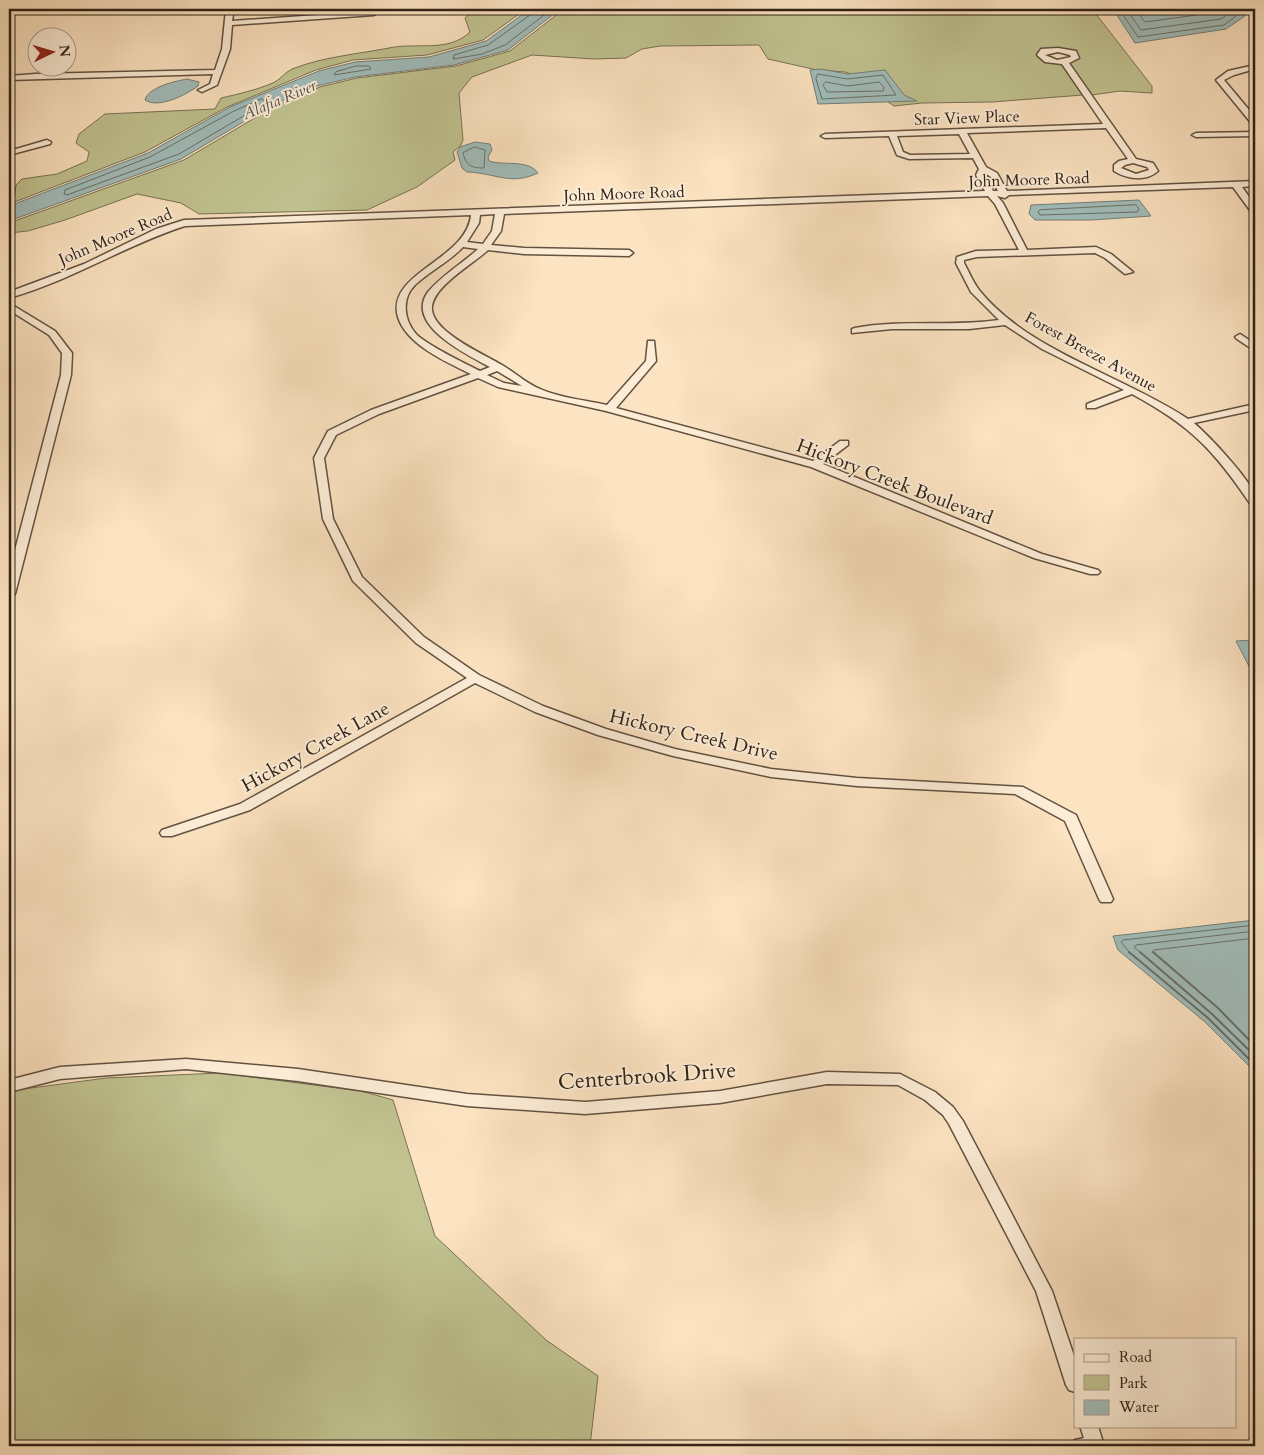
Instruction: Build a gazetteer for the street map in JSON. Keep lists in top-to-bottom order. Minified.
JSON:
{"streets":{"street":["Star View Place","John Moore Road","Forest Breeze Avenue","Hickory Creek Boulevard","Hickory Creek Drive","Hickory Creek Lane","Centerbrook Drive"]},"crossings":[["John Moore Road","Hickory Creek Boulevard"],["Hickory Creek Boulevard","Hickory Creek Drive"],["Hickory Creek Drive","Hickory Creek Lane"]],"water":["Alafia River"],"legend":["Road","Park","Water"],"north":"right"}
